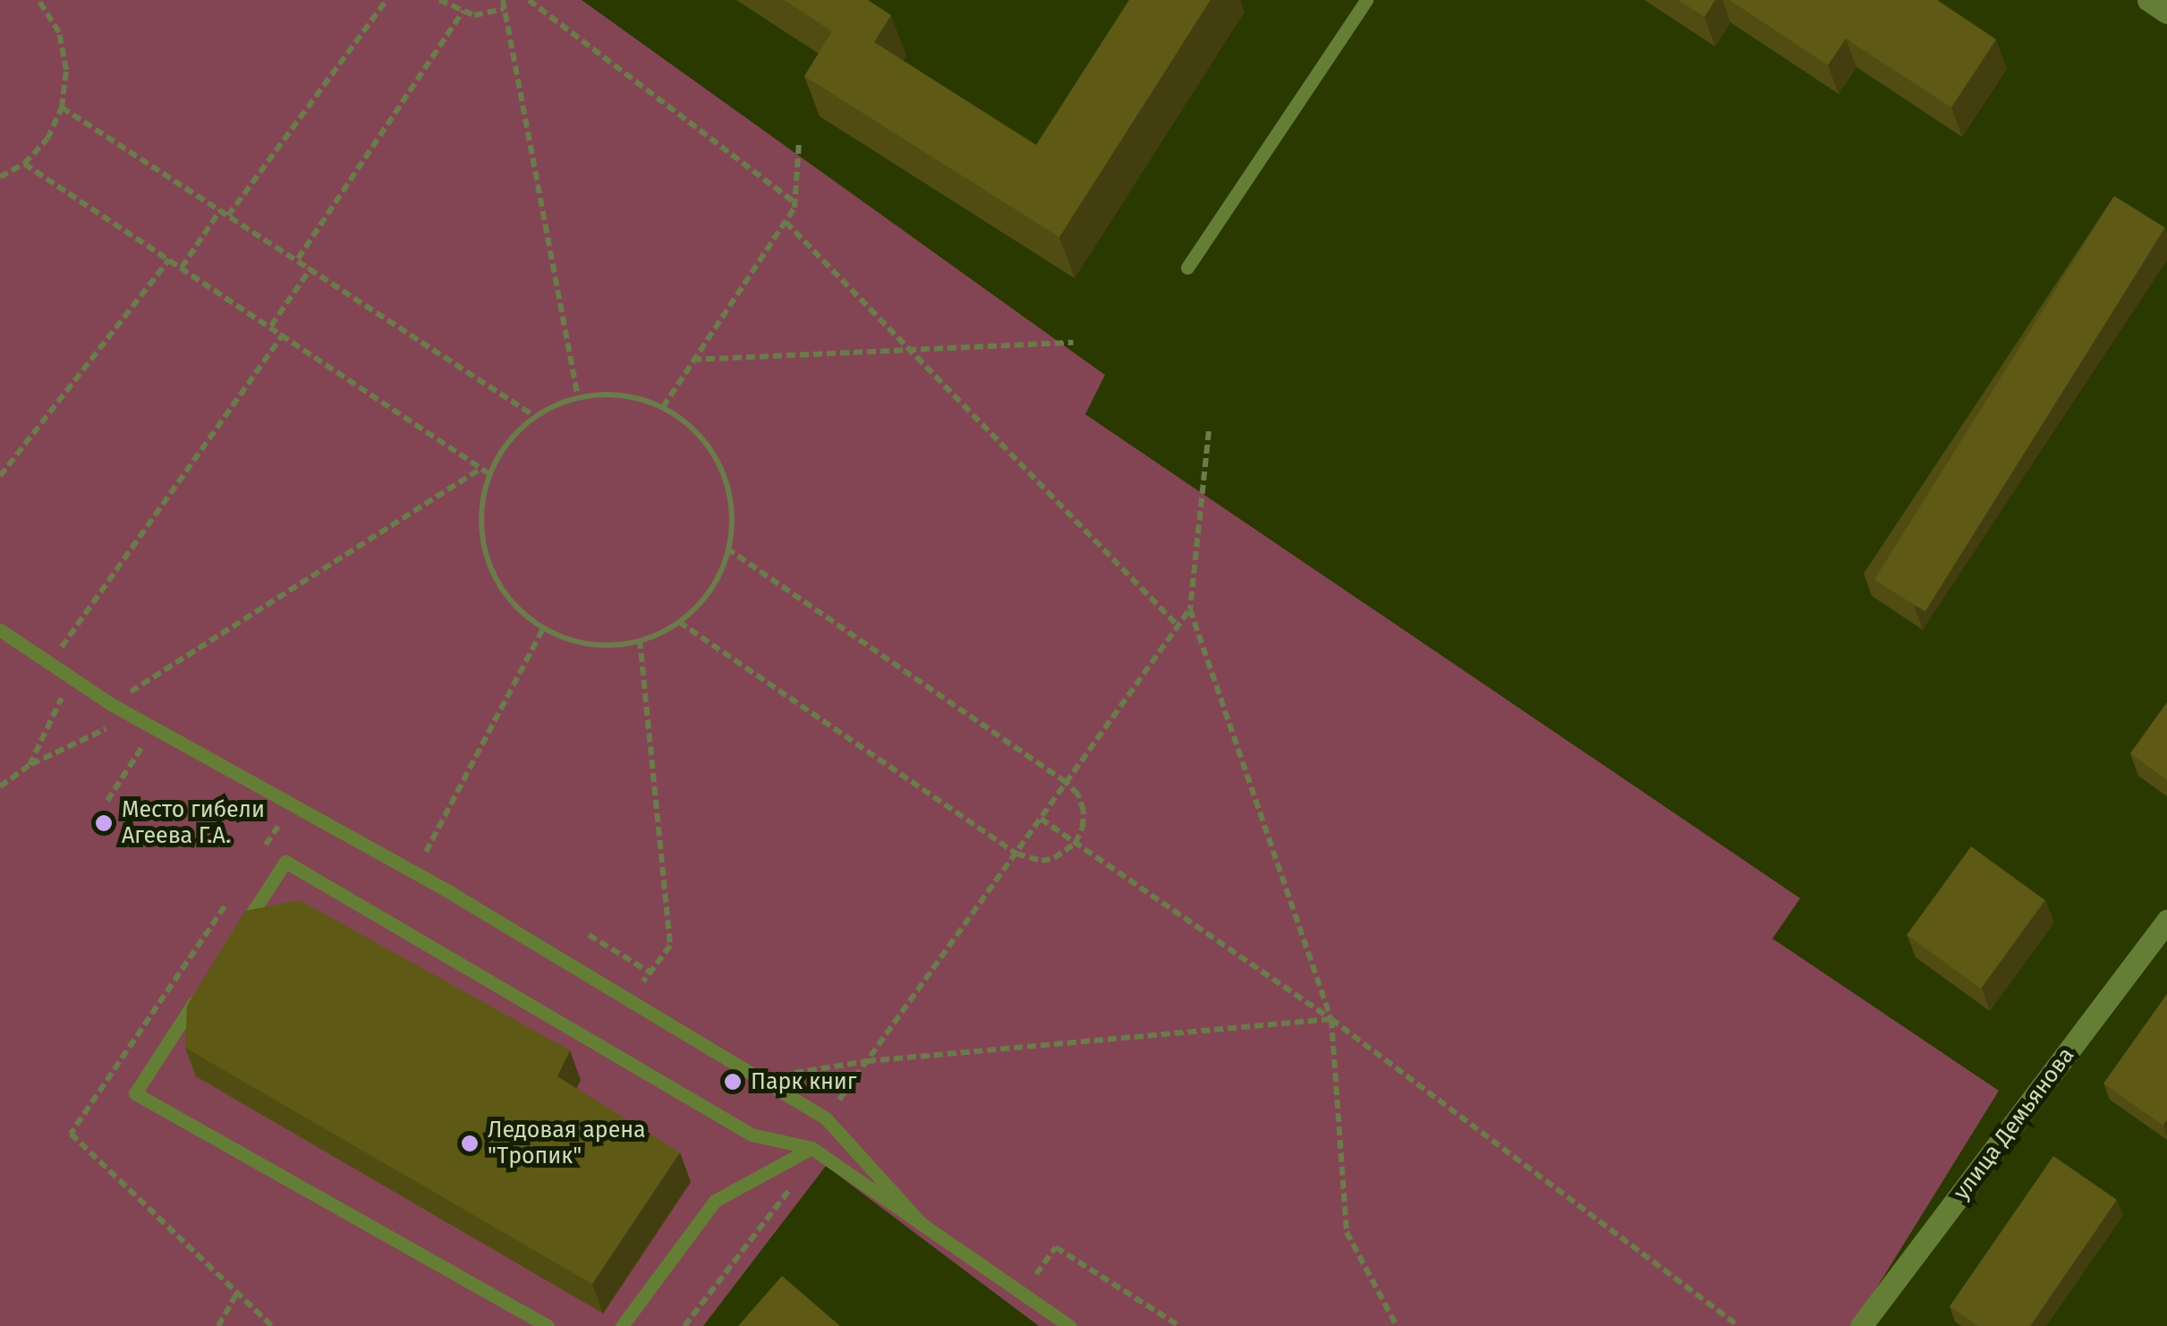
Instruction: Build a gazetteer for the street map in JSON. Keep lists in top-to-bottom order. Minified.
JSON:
{"streets":{"street":["улица Демьянова"]},"places":["Место гибели Агеева Г.А.","Парк книг","Ледовая арена \"Тропик\""]}
